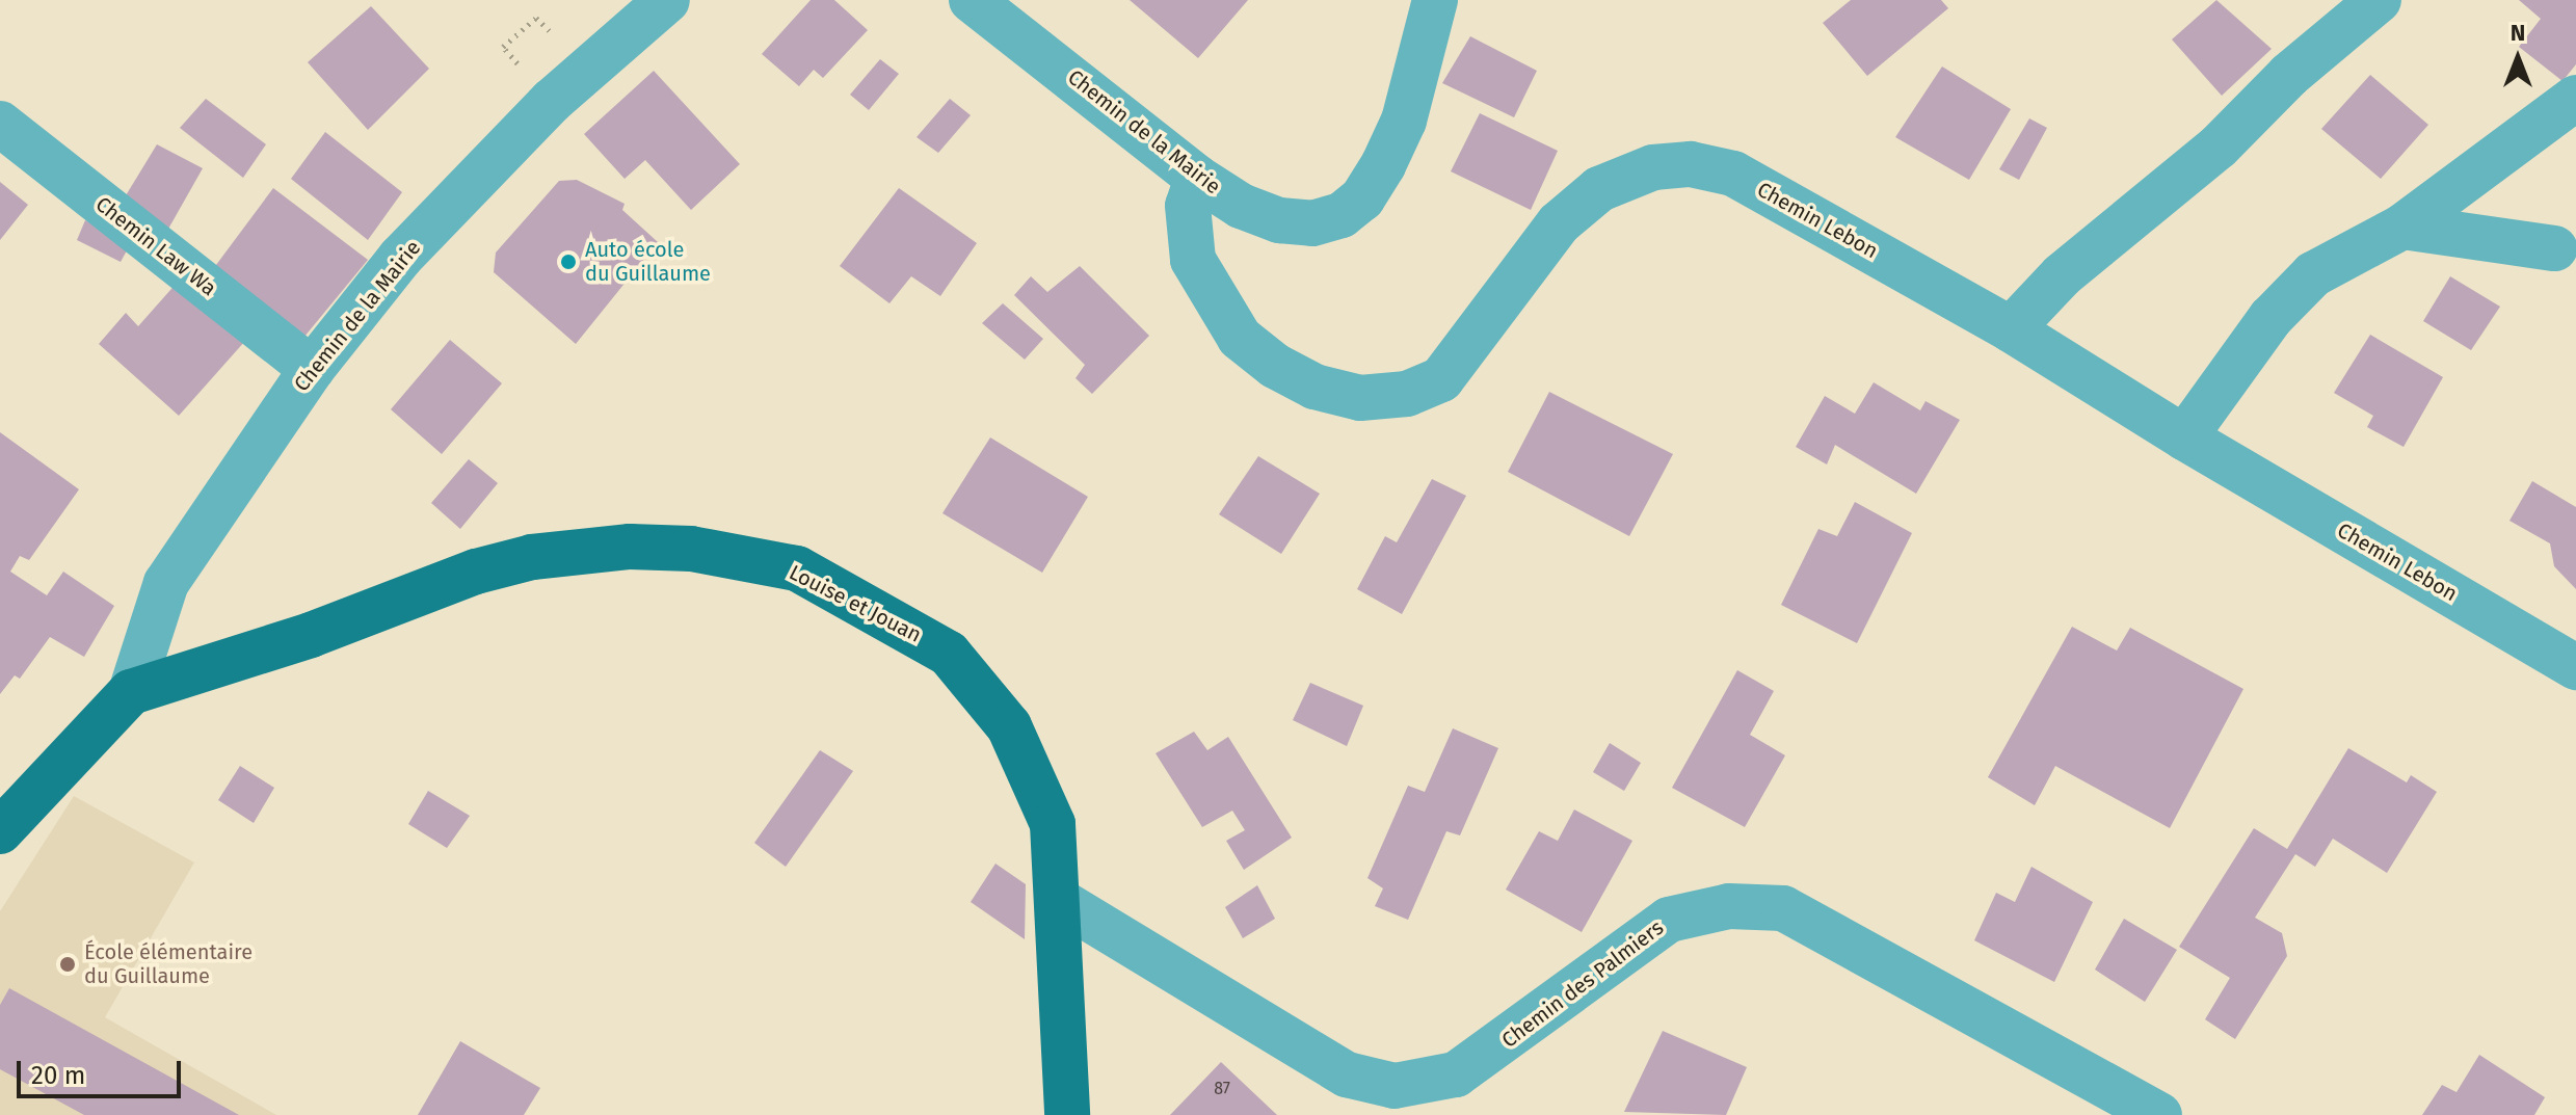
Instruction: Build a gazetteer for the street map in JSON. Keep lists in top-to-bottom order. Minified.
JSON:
{"streets":{"main road":["Louise et Jouan"],"street":["Chemin de la Mairie","Chemin Lebon","Chemin Law Wa","Chemin des Palmiers"]},"crossings":[["Chemin de la Mairie","Chemin Lebon"],["Chemin de la Mairie","Chemin Law Wa"],["Chemin de la Mairie","Louise et Jouan"],["Louise et Jouan","Chemin des Palmiers"]],"places":["Auto école du Guillaume","École élémentaire du Guillaume"],"house_numbers":["87"],"scale_bar":"20 m","north":"top"}
